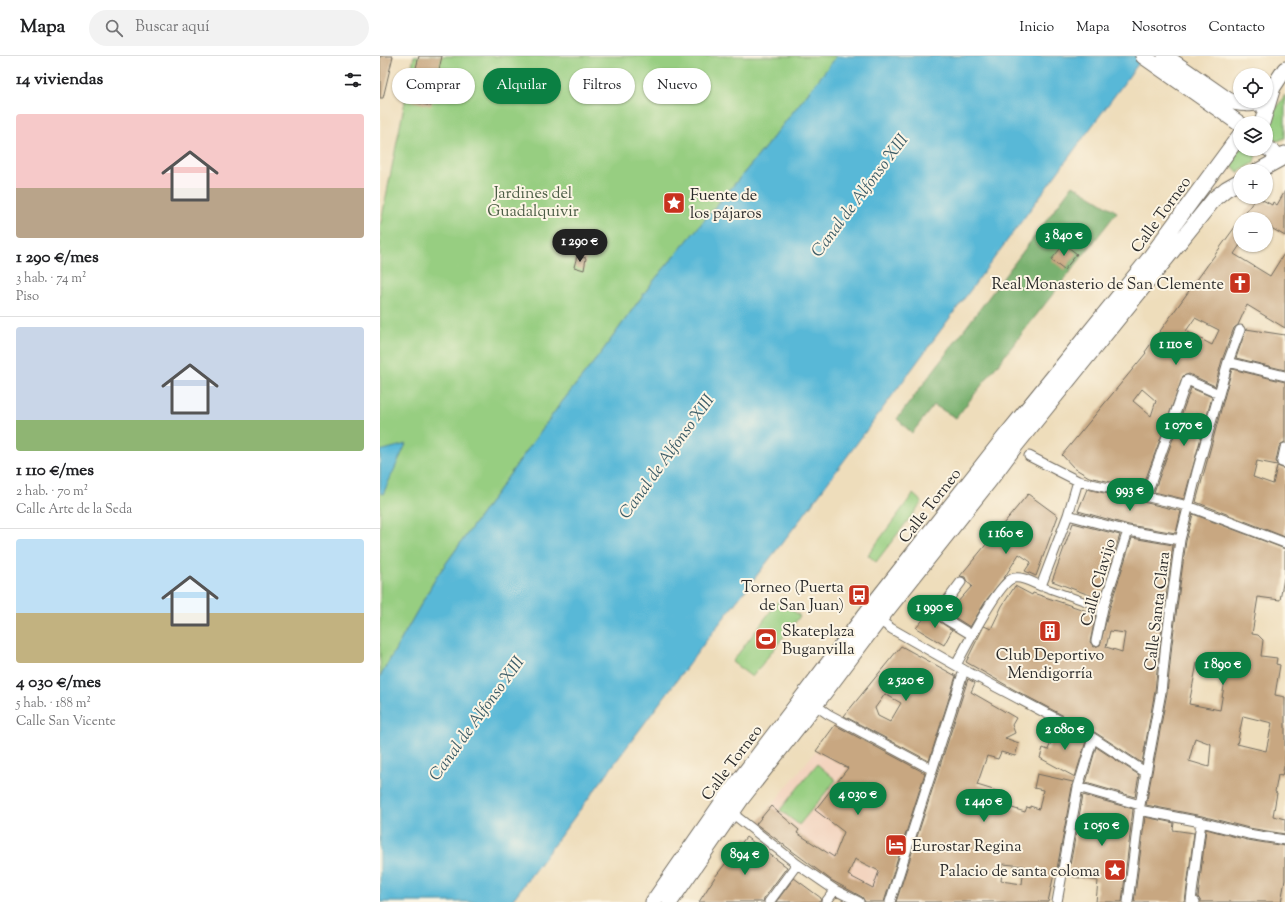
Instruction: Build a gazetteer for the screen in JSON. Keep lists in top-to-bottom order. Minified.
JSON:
{"streets":{"main road":["Calle Torneo"],"street":["Calle Clavijo","Calle Santa Clara"]},"water":["Canal de Alfonso XIII"],"parks":["Jardines del Guadalquivir"],"places":{"place":["Fuente de los pájaros","Palacio de santa coloma"],"church":["Real Monasterio de San Clemente"],"bus stop":["Torneo (Puerta de San Juan)"],"building":["Club Deportivo Mendigorría"],"sports":["Skateplaza Buganvilla"],"hotel":["Eurostar Regina"]},"page":{"header":"Mapa","search":"Buscar aquí","nav":["Inicio","Mapa","Nosotros","Contacto"],"heading":"14 viviendas","map_buttons":["+","−"],"chip":["Comprar","Alquilar","Filtros","Nuevo"],"list":[{"name":"1 290 €/mes","note":"3 hab. · 74 m² · Piso"},{"name":"1 110 €/mes","note":"2 hab. · 70 m² · Calle Arte de la Seda"},{"name":"4 030 €/mes","note":"5 hab. · 188 m² · Calle San Vicente"}],"price":["3 840 €","1 290 €","1 110 €","1 070 €","993 €","1 160 €","1 990 €","1 890 €","2 520 €","2 080 €","4 030 €","1 440 €","1 050 €","894 €"]}}
